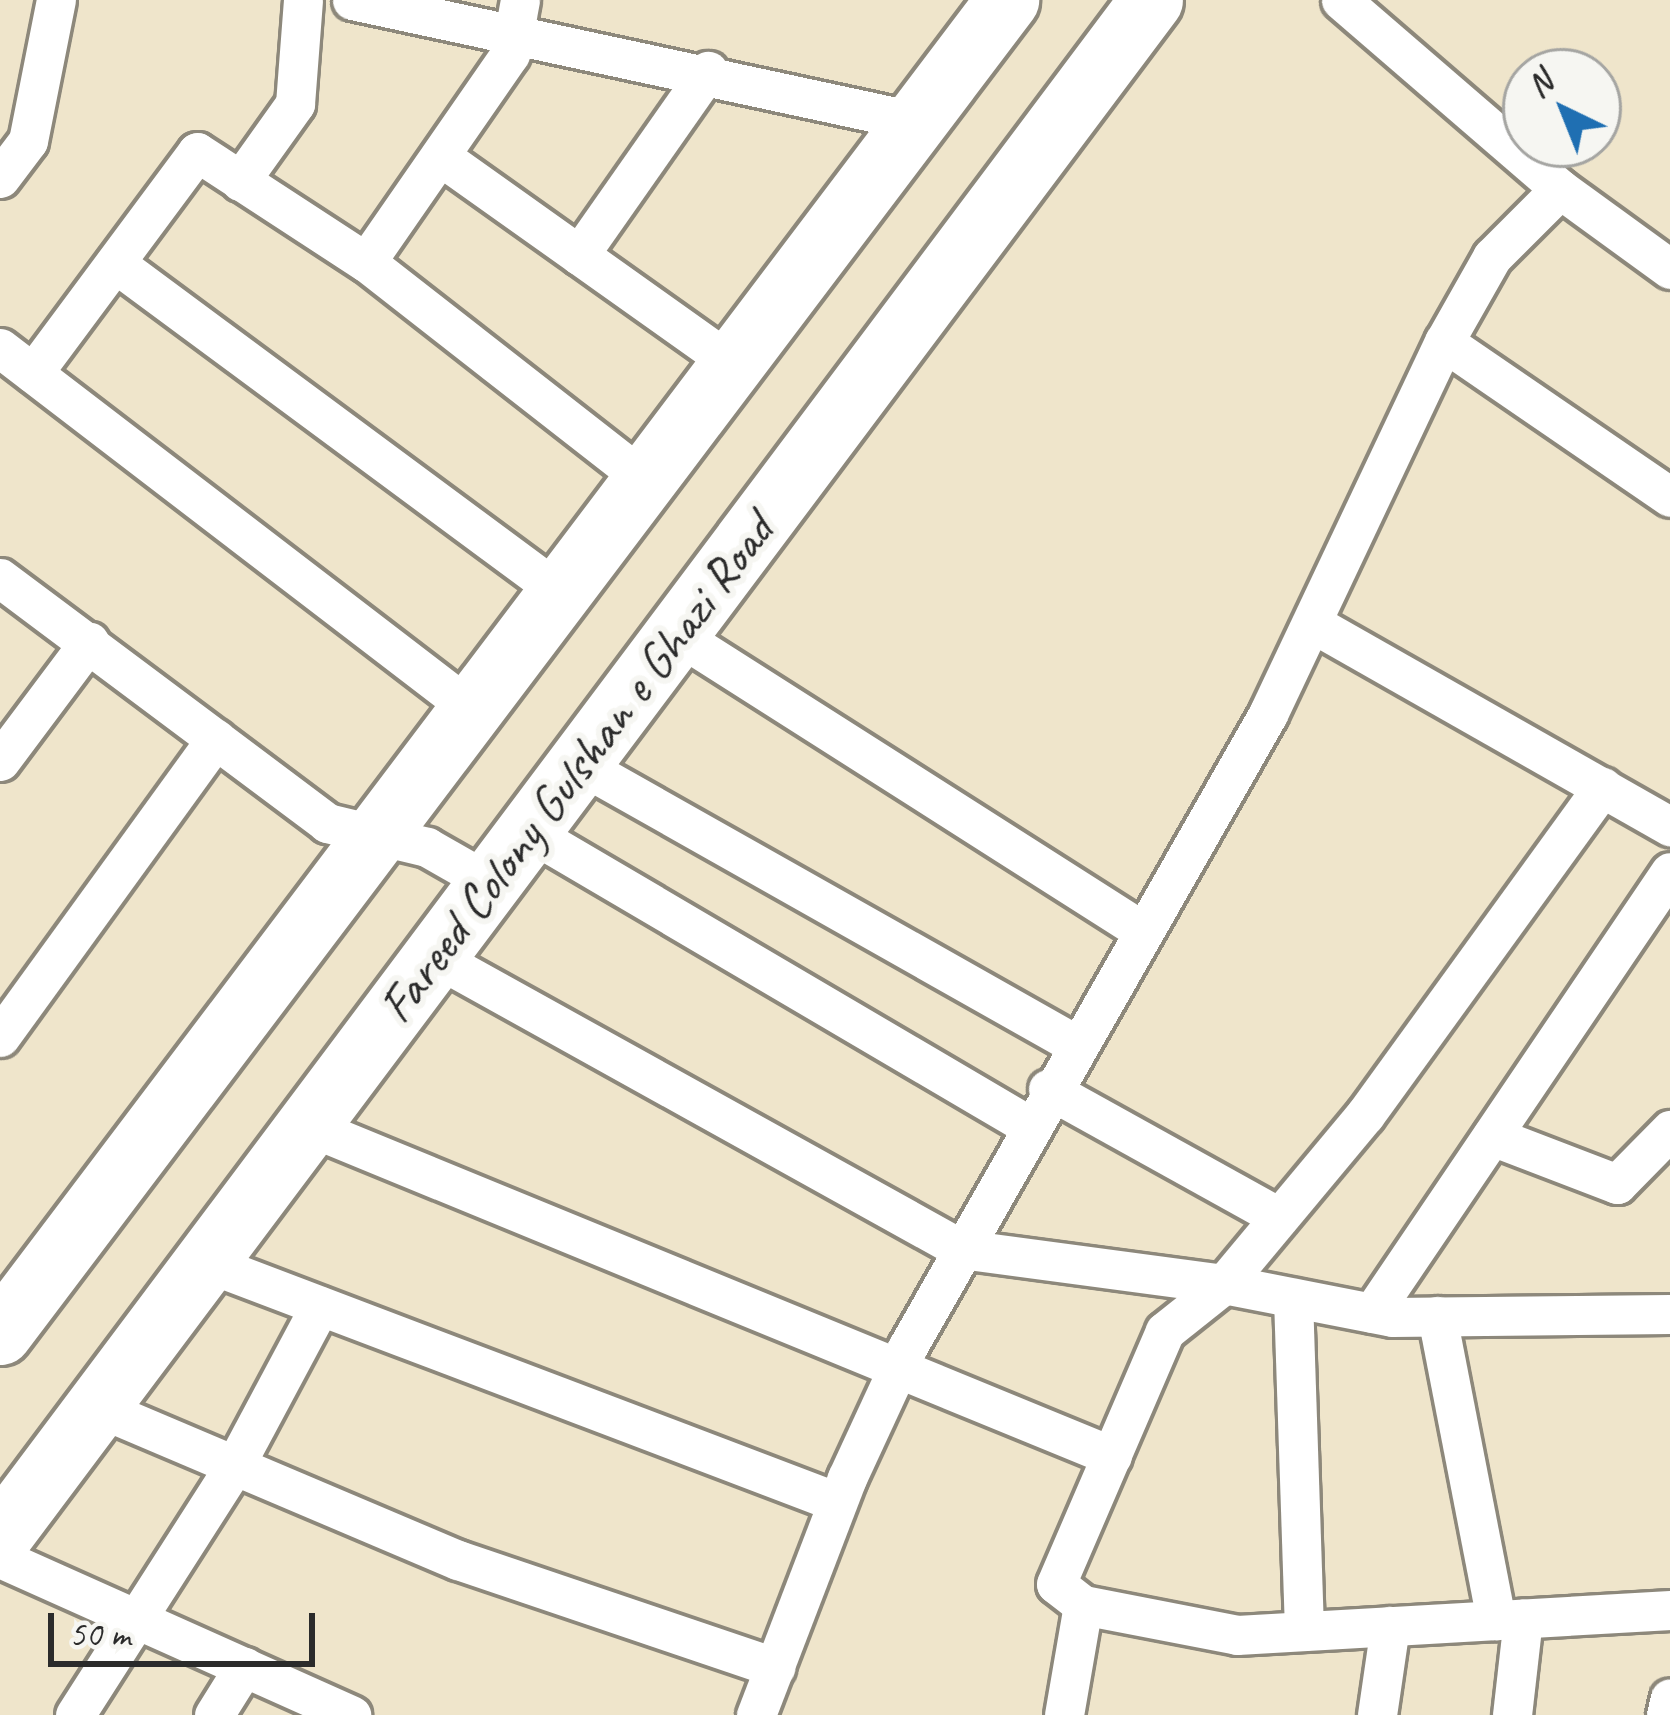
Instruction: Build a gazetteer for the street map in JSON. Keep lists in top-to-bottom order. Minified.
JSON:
{"streets":{"main road":["Fareed Colony Gulshan e Ghazi Road"]},"scale_bar":"50 m","north":"top left"}
